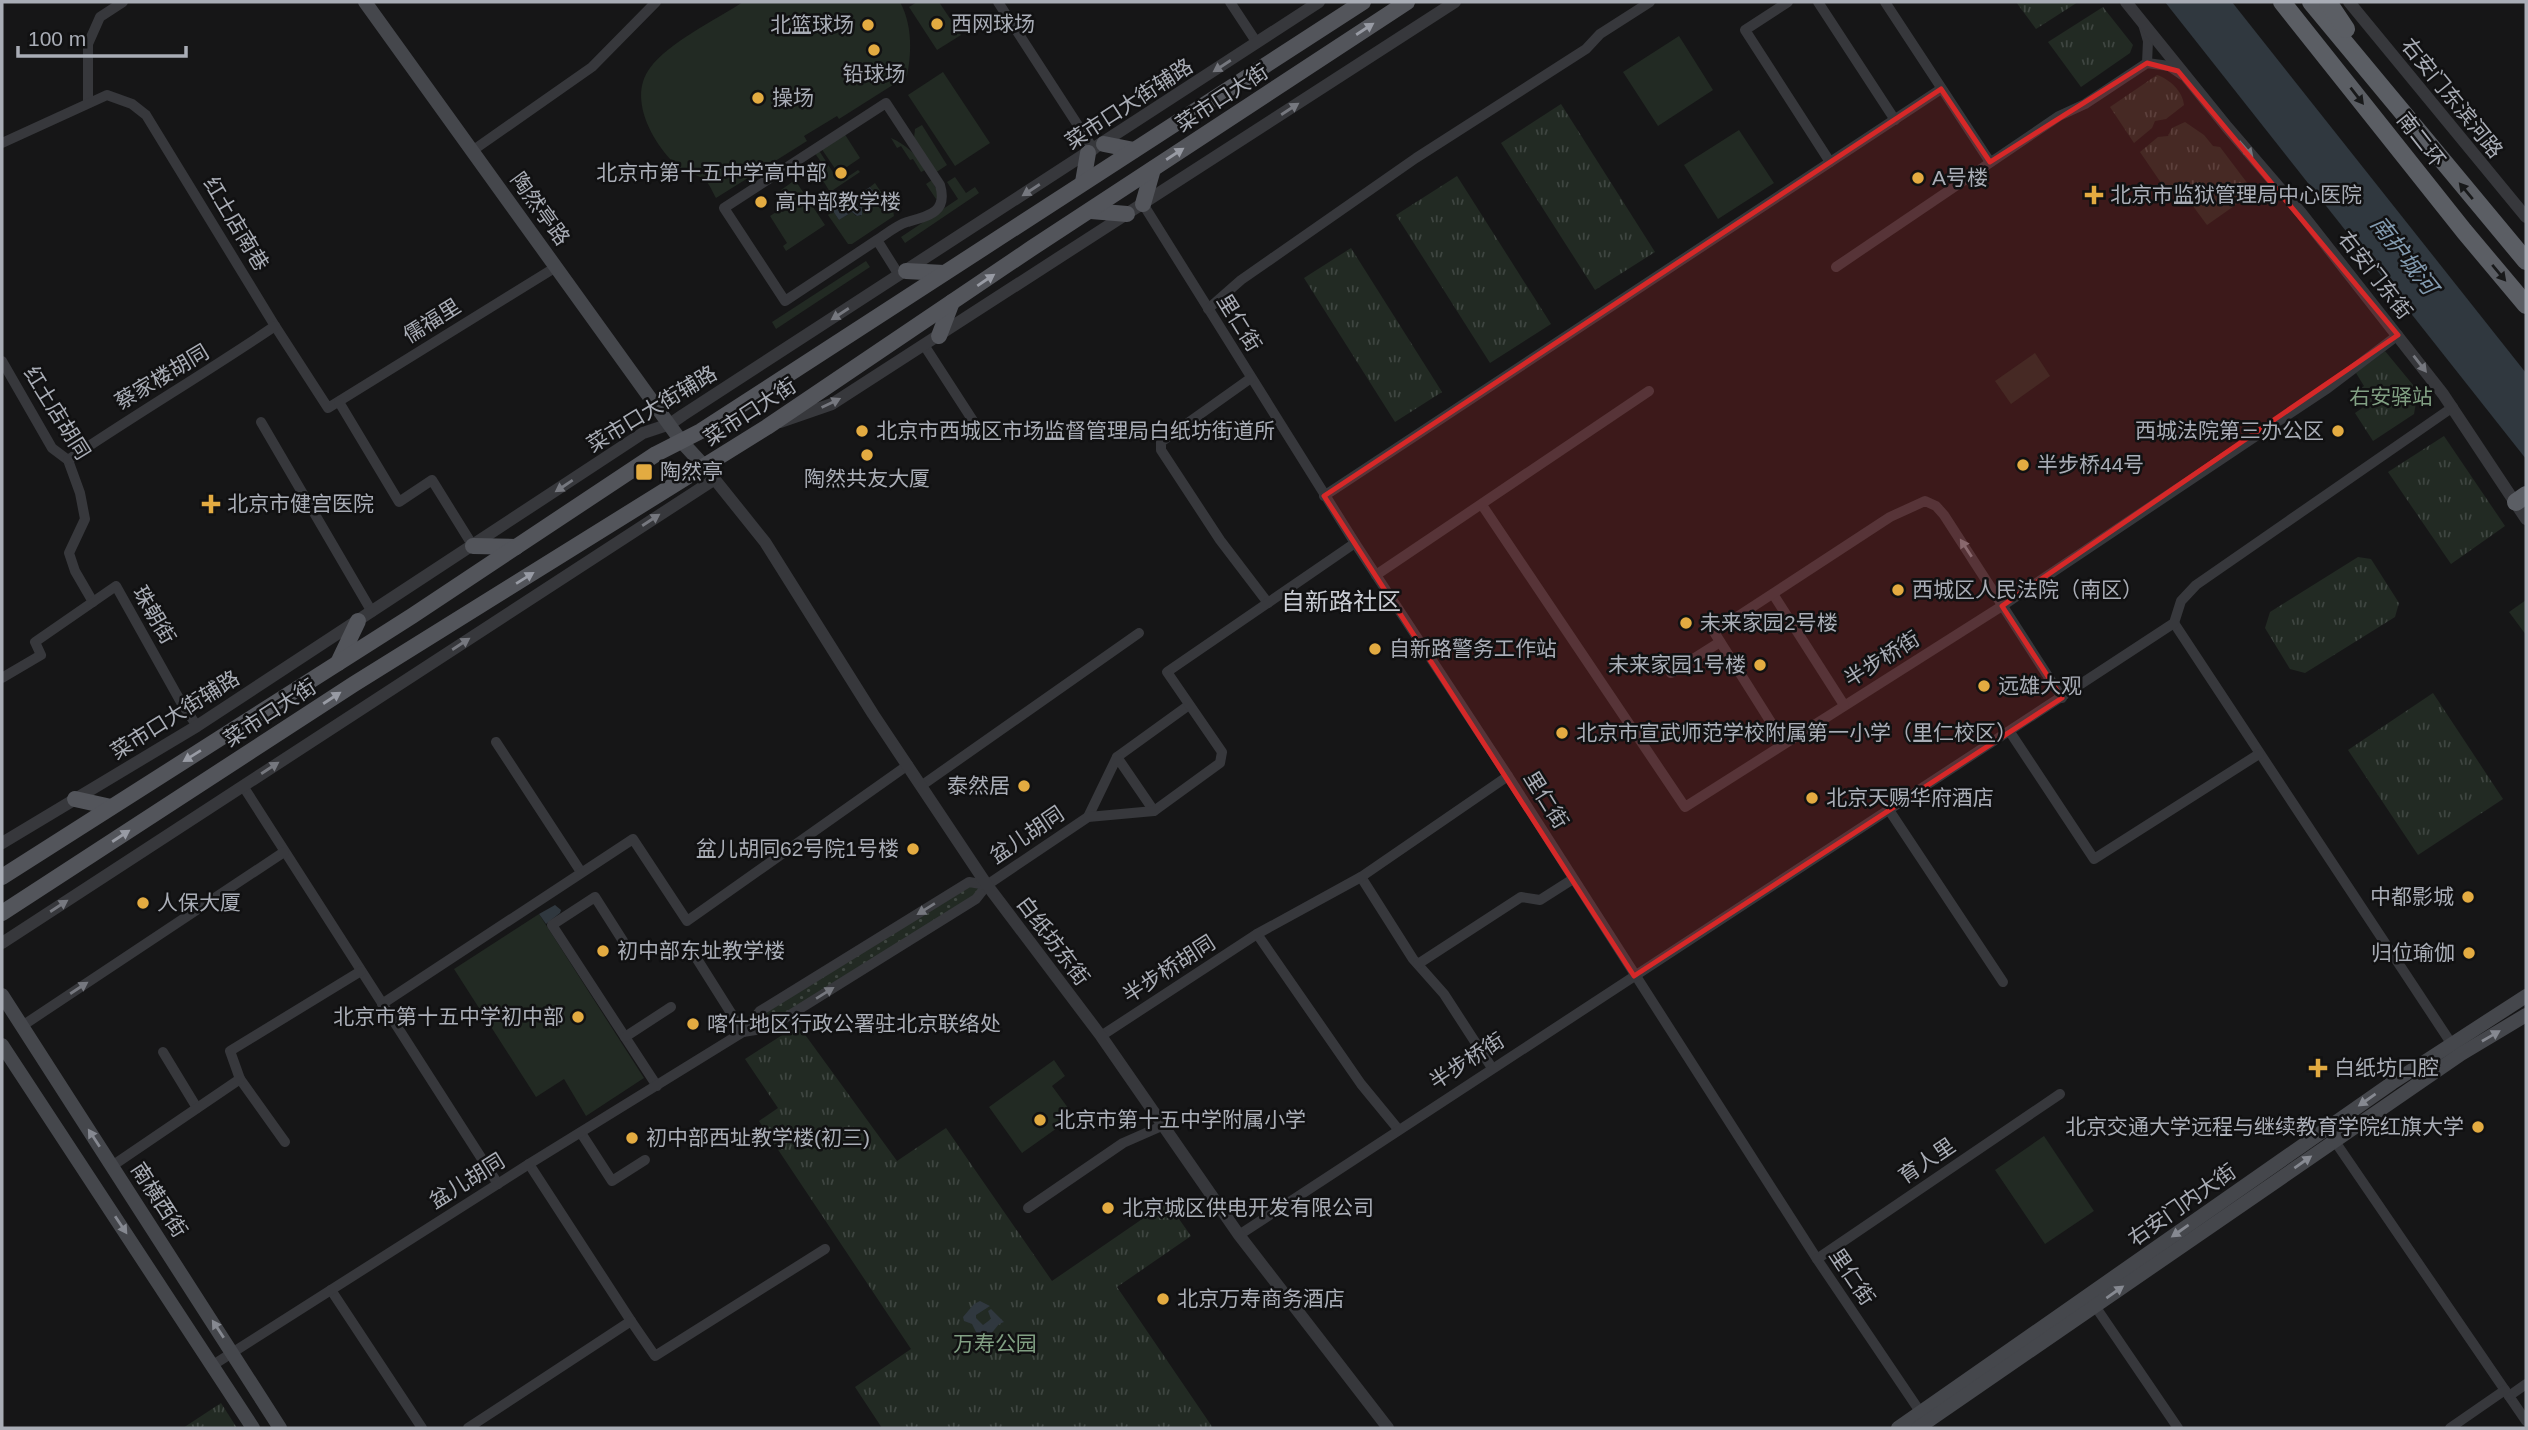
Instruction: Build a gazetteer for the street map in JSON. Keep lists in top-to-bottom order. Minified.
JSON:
{"streets":{"highway":["南二环"],"main road":["菜市口大街","陶然亭路","南横西街","右安门内大街"],"street":["右安门东滨河路","菜市口大街辅路","红土店南巷","右安门东街","儒福里","里仁街","蔡家楼胡同","红土店胡同","珠朝街","半步桥街","盆儿胡同","白纸坊东街","半步桥胡同","育人里"]},"crossings":[["菜市口大街","陶然亭路"],["菜市口大街","白纸坊东街"],["菜市口大街辅路","陶然亭路"],["菜市口大街辅路","珠朝街"],["陶然亭路","儒福里"],["陶然亭路","白纸坊东街"],["红土店南巷","儒福里"],["红土店南巷","蔡家楼胡同"],["右安门东街","半步桥街"],["里仁街","半步桥街"],["里仁街","半步桥胡同"],["里仁街","育人里"],["里仁街","右安门内大街"],["蔡家楼胡同","红土店胡同"],["红土店胡同","珠朝街"],["半步桥街","白纸坊东街"],["盆儿胡同","白纸坊东街"],["盆儿胡同","南横西街"],["白纸坊东街","半步桥胡同"]],"one_way":["右安门东街"],"districts":["自新路社区"],"water":["南护城河"],"parks":["右安驿站","万寿公园"],"places":{"other":["西网球场","北篮球场","铅球场","操场","北京市第十五中学高中部","A号楼","高中部教学楼","北京市西城区市场监督管理局白纸坊街道所","西城法院第三办公区","陶然共友大厦","半步桥44号","西城区人民法院（南区）","未来家园2号楼","自新路警务工作站","未来家园1号楼","远雄大观","北京市宣武师范学校附属第一小学（里仁校区）","泰然居","北京天赐华府酒店","盆儿胡同62号院1号楼","中都影城","人保大厦","初中部东址教学楼","归位瑜伽","北京市第十五中学初中部","喀什地区行政公署驻北京联络处","北京市第十五中学附属小学","北京交通大学远程与继续教育学院红旗大学","初中部西址教学楼(初三)","北京城区供电开发有限公司","北京万寿商务酒店"],"health":["北京市监狱管理局中心医院","北京市健宫医院","白纸坊口腔"],"transit":["陶然亭"]},"scale_bar":"100 m"}
